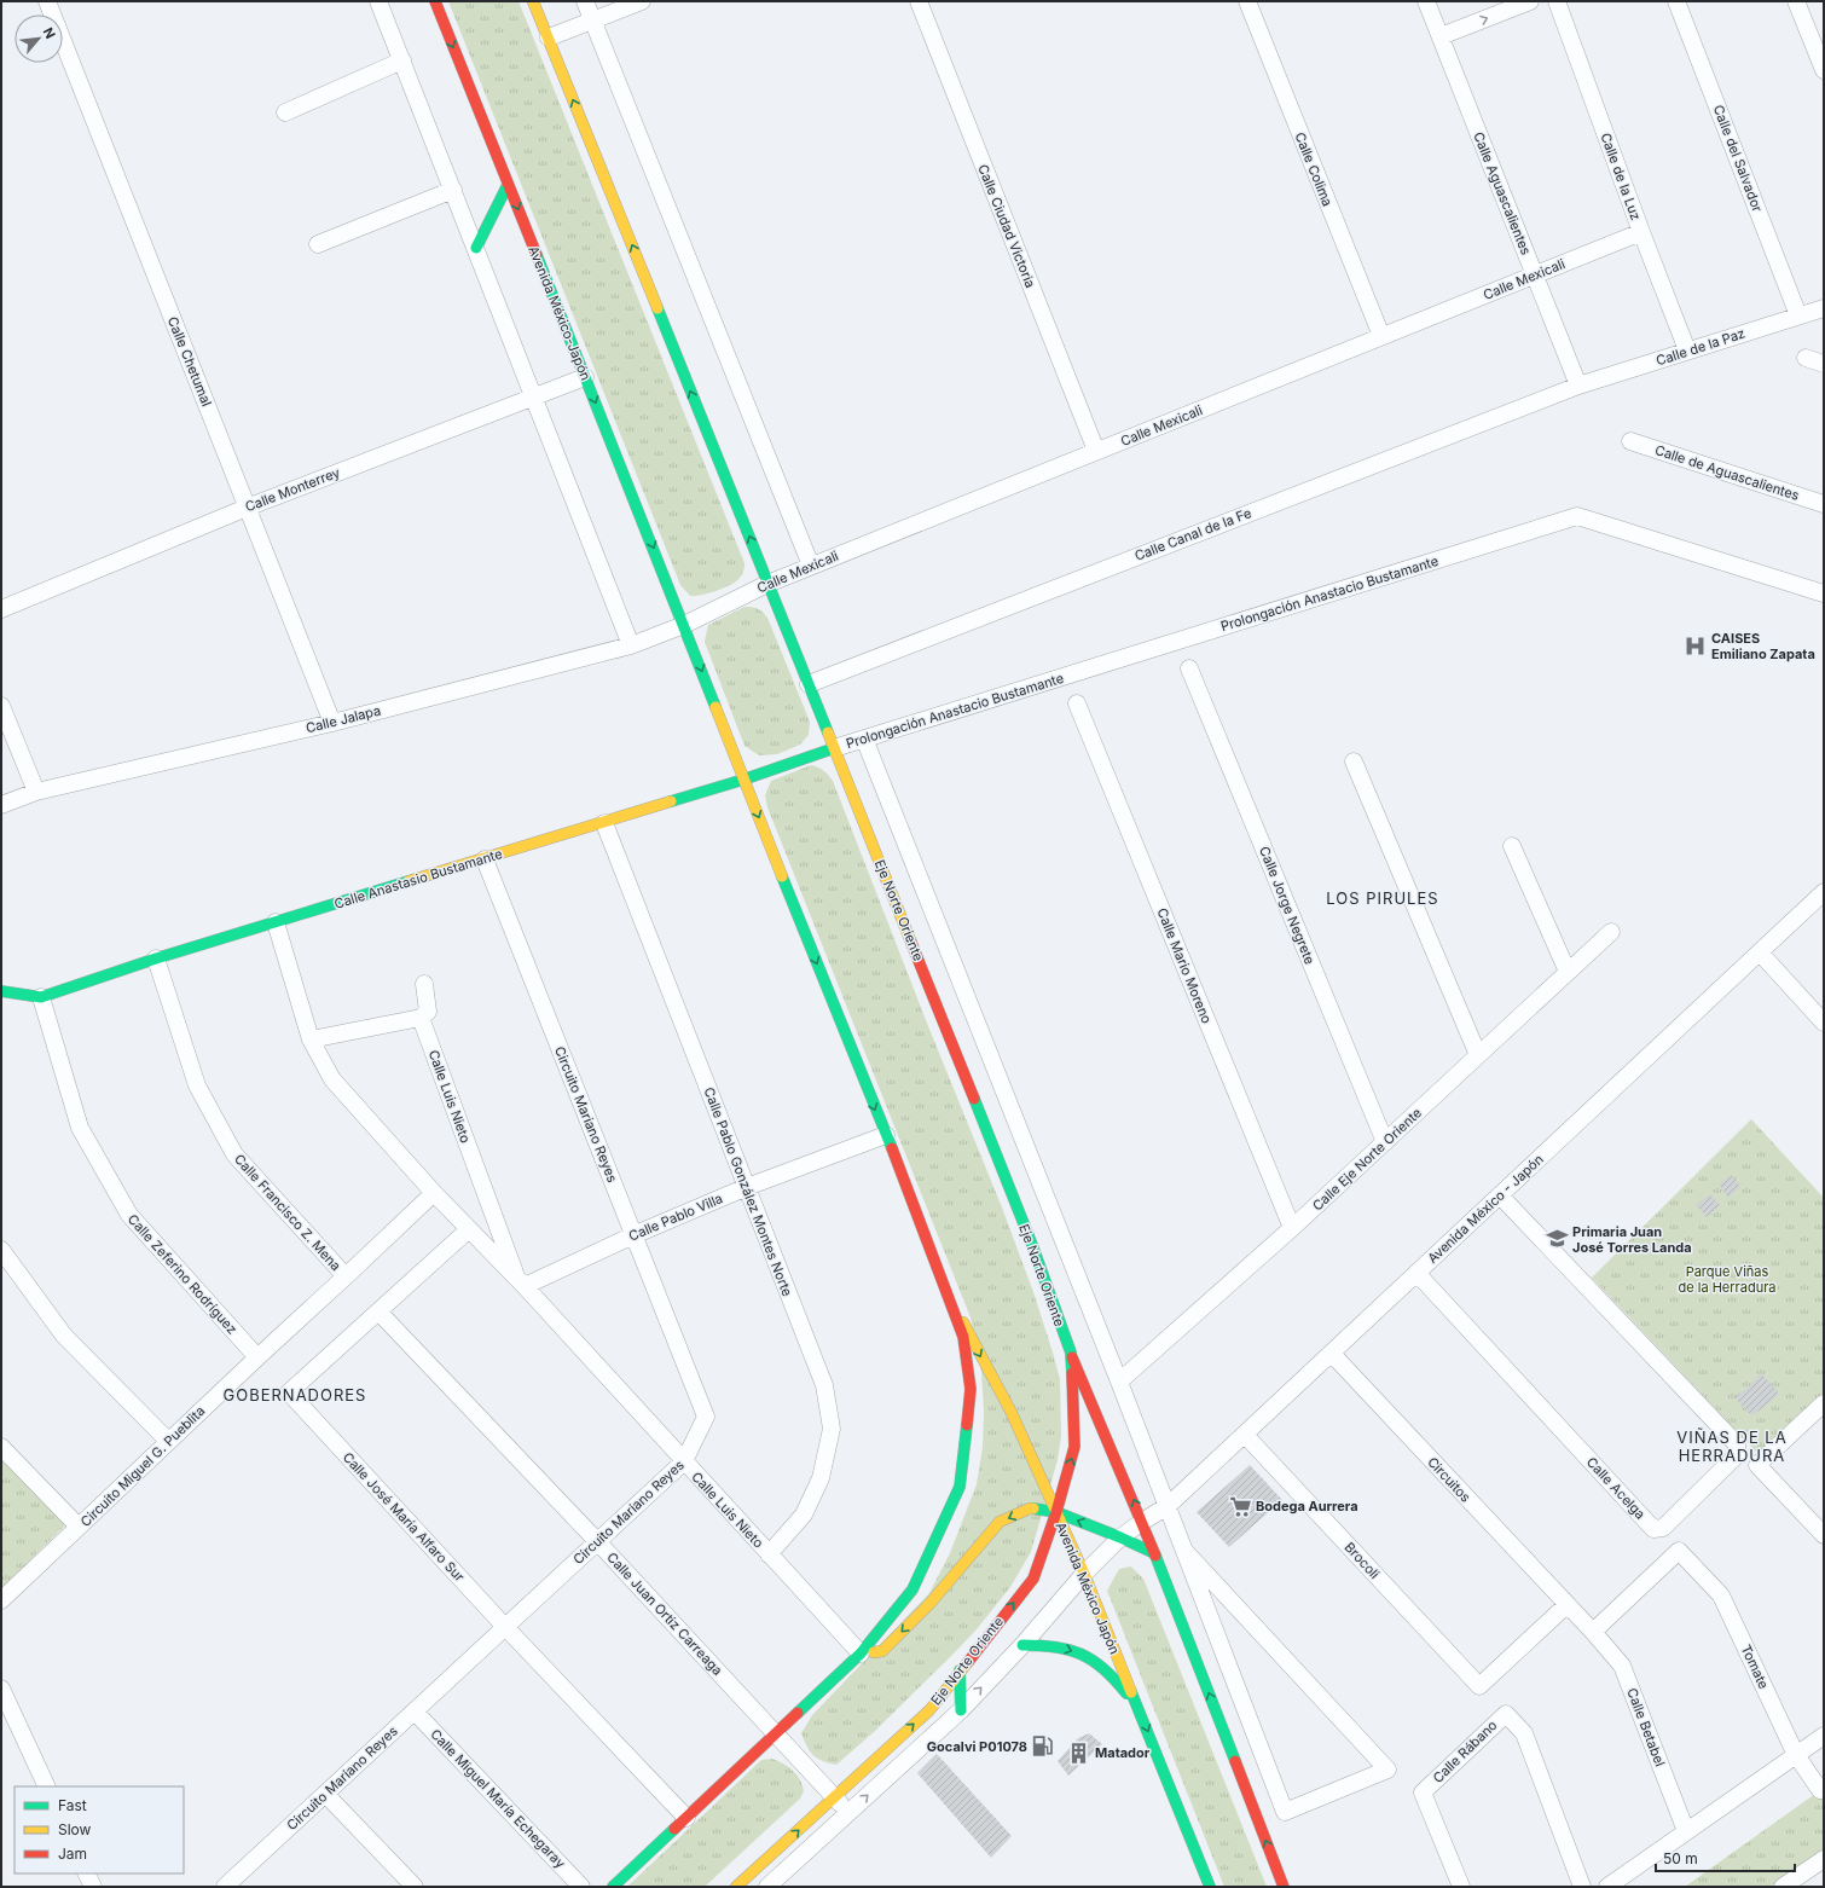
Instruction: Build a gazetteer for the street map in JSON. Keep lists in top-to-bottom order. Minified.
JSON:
{"streets":{"main road":["Avenida México-Japón","Calle Anastasio Bustamante","Eje Norte Oriente","Avenida México Japón"],"street":["Calle del Salvador","Calle Colima","Calle de la Luz","Calle Aguascalientes","Calle Ciudad Victoria","Calle Mexicali","Calle de la Paz","Calle Chetumal","Calle de Aguascalientes","Calle Monterrey","Calle Canal de la Fe","Prolongación Anastacio Bustamante","Calle Jalapa","Calle Jorge Negrete","Calle Mario Moreno","Calle Luis Nieto","Circuito Mariano Reyes","Calle Eje Norte Oriente","Calle Pablo González Montes Norte","Avenida México - Japón","Calle Francisco Z. Mena","Calle Pablo Villa","Calle Zeferino Rodríguez","Circuito Miguel G. Pueblita","Circuitos","Calle Acelga","Calle José María Alfaro Sur","Brocoli","Calle Juan Ortiz Carreaga","Tomate","Calle Betabel","Calle Rábano","Calle Miguel María Echegaray"]},"crossings":[["Calle del Salvador","Calle de la Paz"],["Calle Colima","Calle Mexicali"],["Calle de la Luz","Calle Mexicali"],["Calle de la Luz","Calle de la Paz"],["Calle Aguascalientes","Calle Mexicali"],["Calle Aguascalientes","Calle de la Paz"],["Calle Aguascalientes","Calle Canal de la Fe"],["Calle Ciudad Victoria","Calle Mexicali"],["Calle Mexicali","Avenida México-Japón"],["Calle Mexicali","Calle Jalapa"],["Calle Mexicali","Eje Norte Oriente"],["Avenida México-Japón","Calle Monterrey"],["Avenida México-Japón","Calle Jalapa"],["Calle de la Paz","Calle Canal de la Fe"],["Calle Chetumal","Calle Monterrey"],["Calle Chetumal","Calle Jalapa"],["Calle Canal de la Fe","Eje Norte Oriente"],["Prolongación Anastacio Bustamante","Calle Anastasio Bustamante"],["Prolongación Anastacio Bustamante","Eje Norte Oriente"],["Calle Anastasio Bustamante","Eje Norte Oriente"],["Calle Anastasio Bustamante","Calle Luis Nieto"],["Calle Anastasio Bustamante","Circuito Mariano Reyes"],["Calle Anastasio Bustamante","Calle Pablo González Montes Norte"],["Calle Anastasio Bustamante","Calle Francisco Z. Mena"],["Calle Anastasio Bustamante","Calle Zeferino Rodríguez"],["Calle Jorge Negrete","Calle Eje Norte Oriente"],["Eje Norte Oriente","Avenida México Japón"],["Eje Norte Oriente","Calle Juan Ortiz Carreaga"],["Calle Mario Moreno","Calle Eje Norte Oriente"],["Calle Luis Nieto","Circuito Mariano Reyes"],["Calle Luis Nieto","Calle Pablo González Montes Norte"],["Calle Luis Nieto","Calle Pablo Villa"],["Calle Luis Nieto","Circuito Miguel G. Pueblita"],["Calle Luis Nieto","Calle José María Alfaro Sur"],["Circuito Mariano Reyes","Calle Pablo Villa"],["Circuito Mariano Reyes","Calle José María Alfaro Sur"],["Circuito Mariano Reyes","Calle Juan Ortiz Carreaga"],["Circuito Mariano Reyes","Calle Miguel María Echegaray"],["Calle Pablo González Montes Norte","Calle Pablo Villa"],["Avenida México - Japón","Circuitos"],["Avenida México - Japón","Calle Acelga"],["Avenida México - Japón","Brocoli"],["Avenida México - Japón","Avenida México Japón"],["Avenida México - Japón","Calle Juan Ortiz Carreaga"],["Calle Francisco Z. Mena","Circuito Miguel G. Pueblita"],["Calle Zeferino Rodríguez","Circuito Miguel G. Pueblita"],["Circuitos","Brocoli"],["Circuitos","Calle Betabel"],["Calle José María Alfaro Sur","Calle Juan Ortiz Carreaga"],["Brocoli","Calle Betabel"],["Tomate","Calle Betabel"]],"districts":["LOS PIRULES","GOBERNADORES","VIÑAS DE LA HERRADURA"],"parks":["Parque Viñas de la Herradura"],"places":{"hospital":["CAISES Emiliano Zapata"],"school or university":["Primaria Juan José Torres Landa"],"supermarket":["Bodega Aurrera"],"fuel station":["Gocalvi P01078"],"building":["Matador"]},"legend":["Fast","Slow","Jam"],"scale_bar":"50 m","north":"top right"}
